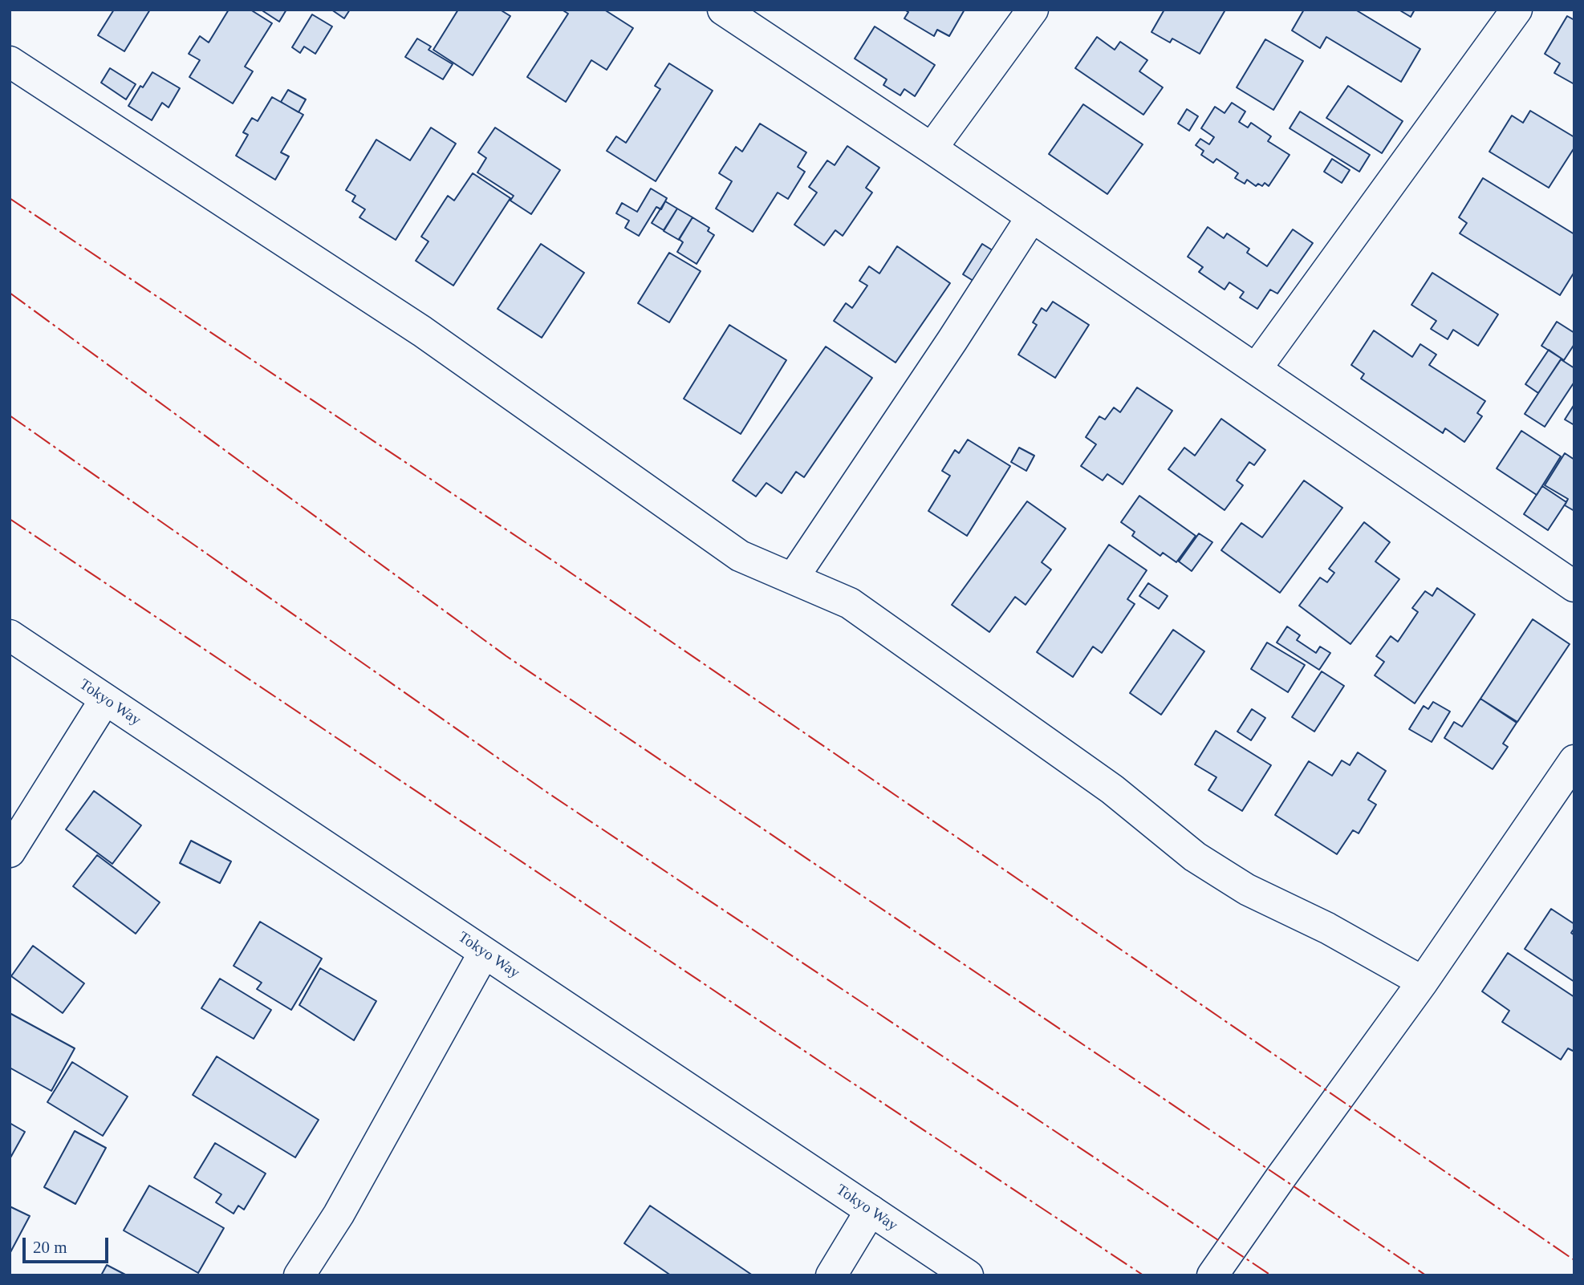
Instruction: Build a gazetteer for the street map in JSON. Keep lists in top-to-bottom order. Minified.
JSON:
{"streets":{"street":["Tokyo Way"]},"scale_bar":"20 m"}
